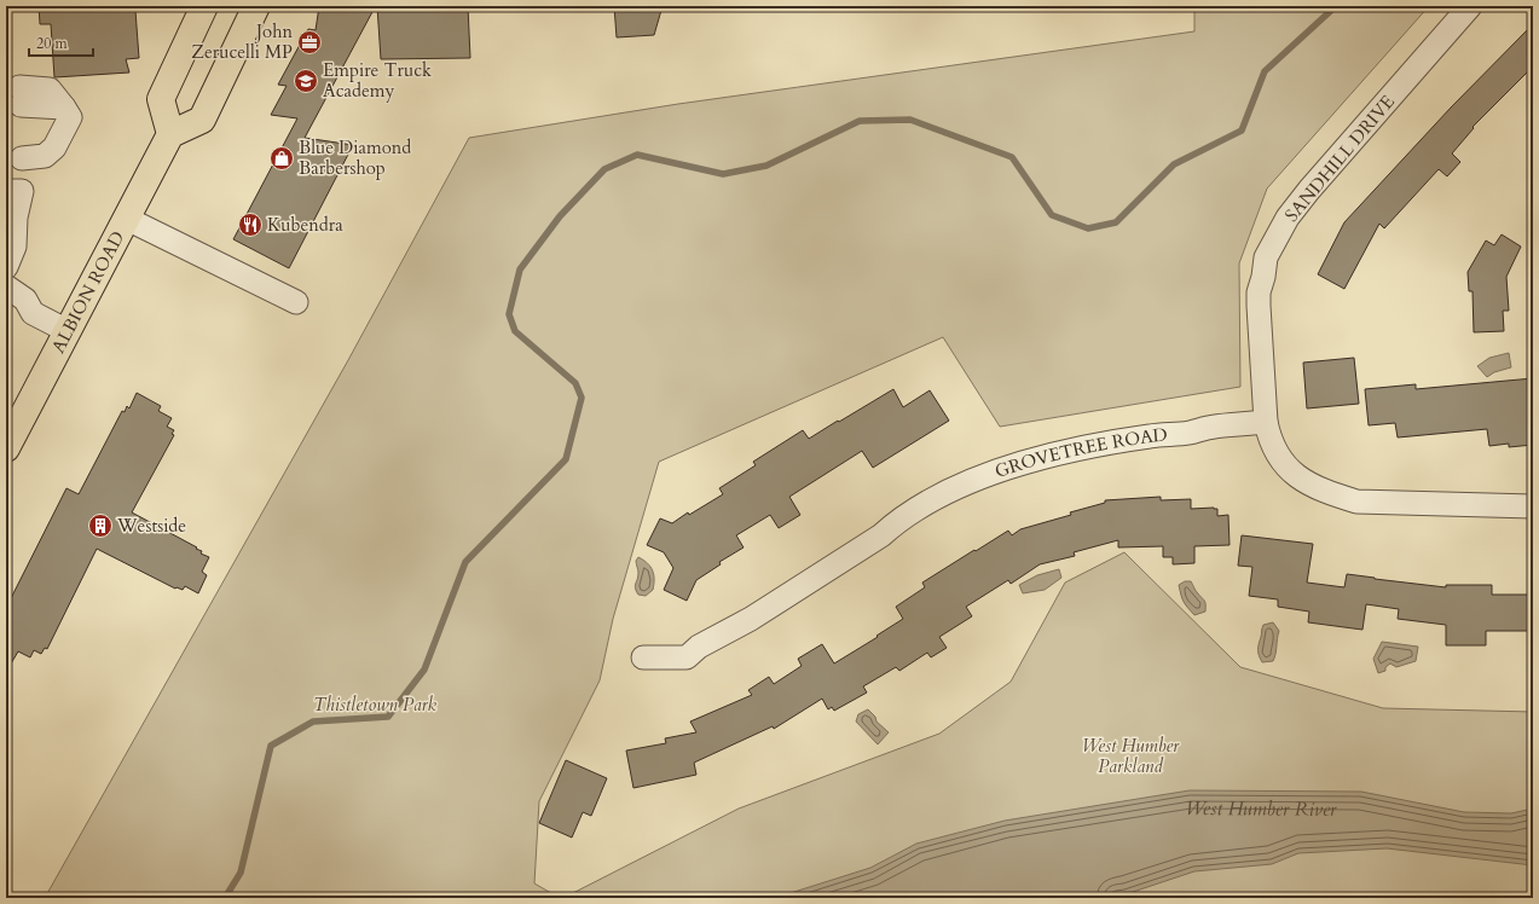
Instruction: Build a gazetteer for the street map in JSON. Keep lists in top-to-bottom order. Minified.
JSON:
{"streets":{"main road":["ALBION ROAD"],"street":["SANDHILL DRIVE","GROVETREE ROAD"]},"crossings":[["SANDHILL DRIVE","GROVETREE ROAD"]],"water":["West Humber River"],"parks":["Thistletown Park","West Humber Parkland"],"places":{"office":["John Zerucelli MP"],"school or university":["Empire Truck Academy"],"shop":["Blue Diamond Barbershop"],"restaurant":["Kubendra"],"building":["Westside"]},"scale_bar":"20 m"}
